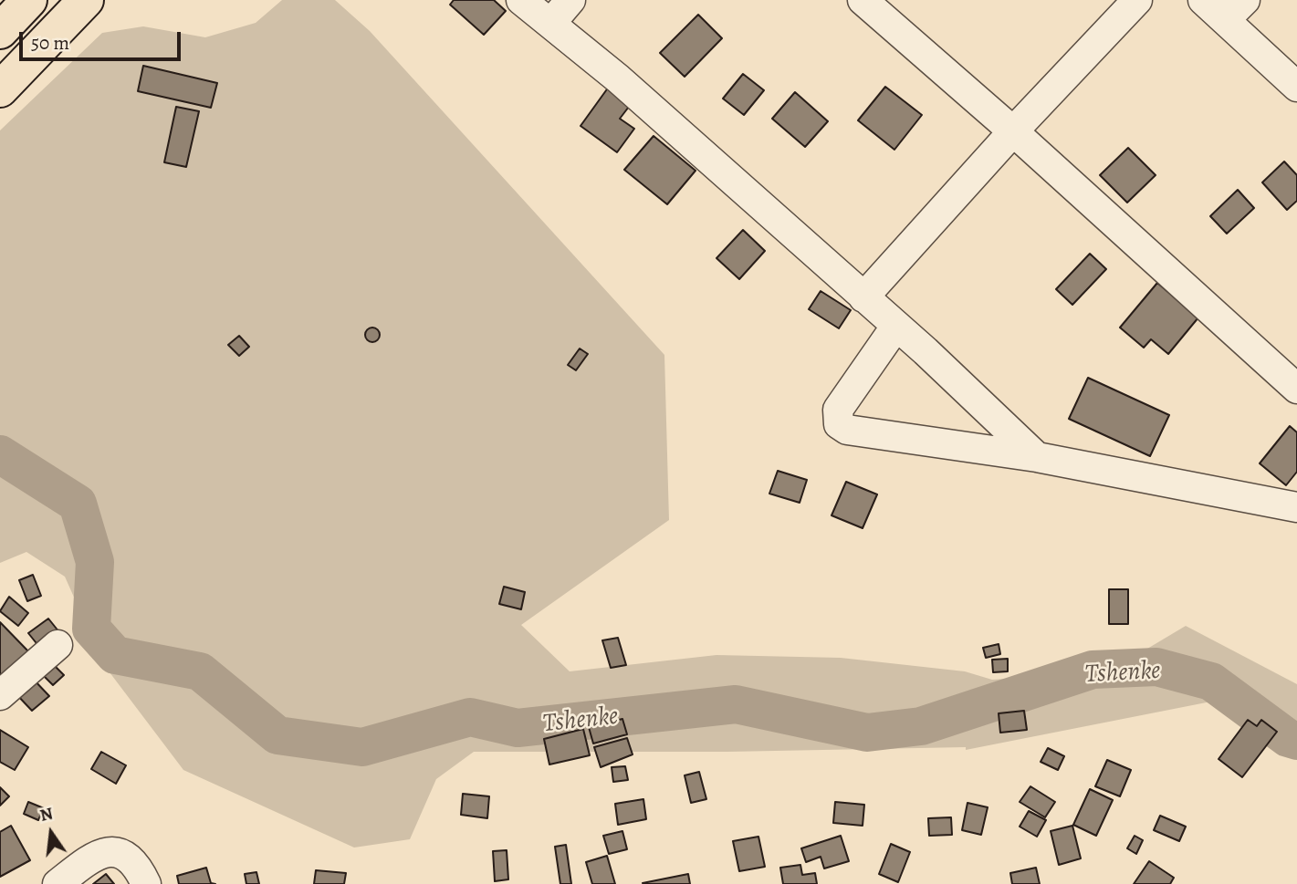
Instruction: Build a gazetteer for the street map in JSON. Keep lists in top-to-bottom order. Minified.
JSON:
{"water":["Tshenke"],"scale_bar":"50 m","north":"top"}
